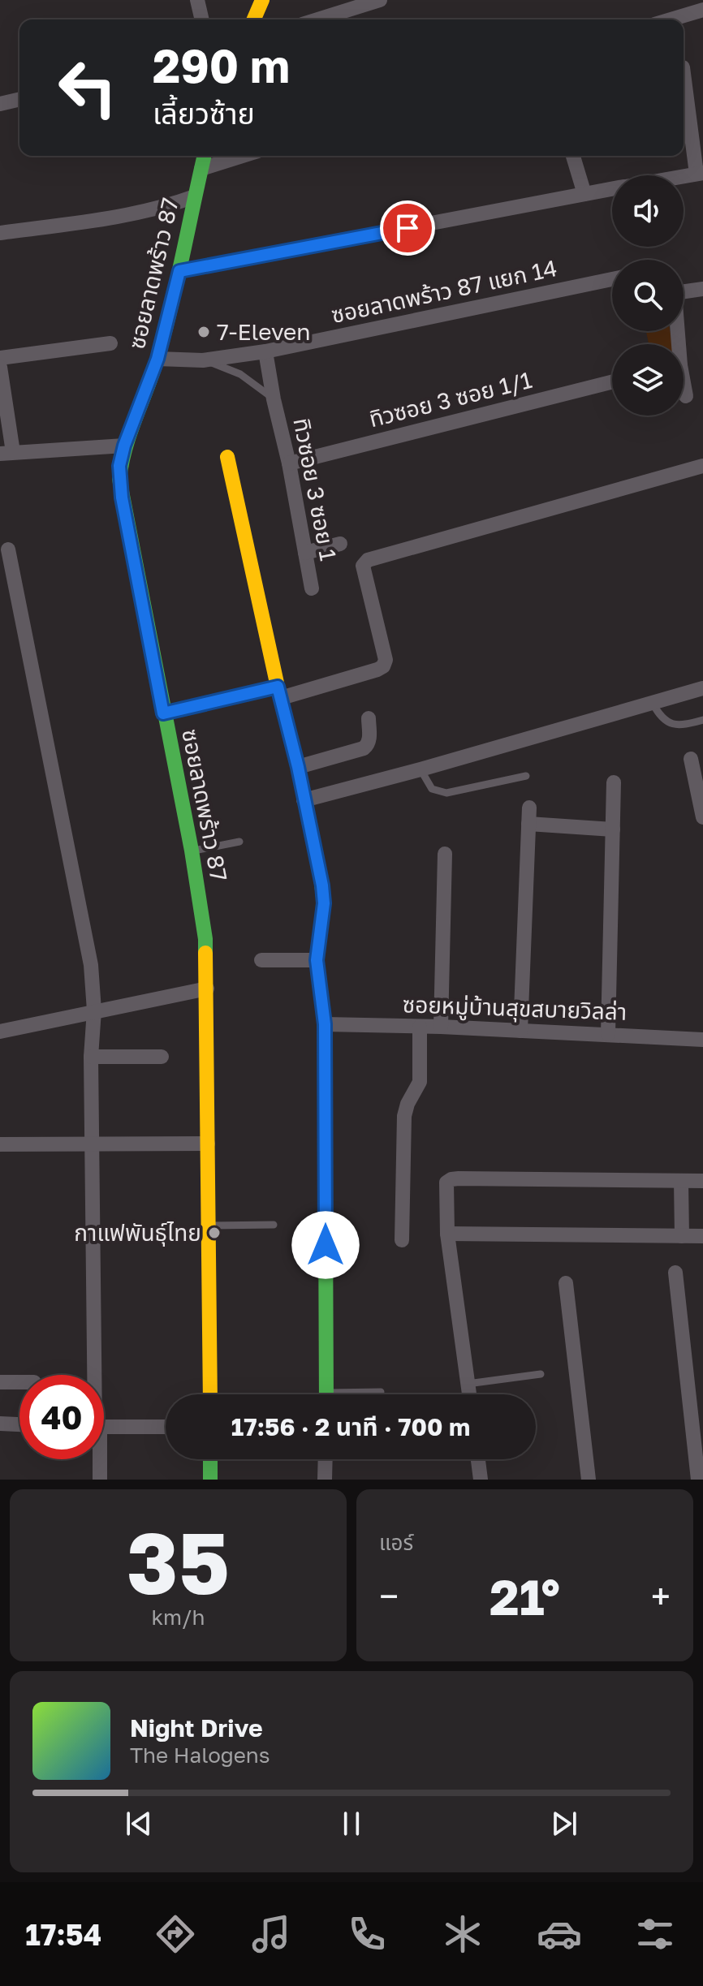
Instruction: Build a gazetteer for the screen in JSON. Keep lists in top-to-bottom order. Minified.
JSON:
{"streets":{"street":["ซอยลาดพร้าว 87","ซอยลาดพร้าว 87 แยก 14","ทิวซอย 3 ซอย 1/1","ทิวซอย 3 ซอย 1","ซอยหมู่บ้านสุขสบายวิลล่า"]},"crossings":[["ซอยลาดพร้าว 87","ซอยลาดพร้าว 87 แยก 14"],["ซอยลาดพร้าว 87 แยก 14","ทิวซอย 3 ซอย 1"],["ทิวซอย 3 ซอย 1/1","ทิวซอย 3 ซอย 1"]],"places":["7-Eleven","กาแฟพันธ์ุไทย"],"page":{"turn":["290 m","เลี้ยวซ้าย"],"limit":"40","trip":"17:56 · 2 นาที · 700 m","tile":[["35","km/h"],"แอร์"],"heat":["−","21°","+"],"song":["Night Drive","The Halogens"],"tabs":"17:54"}}
